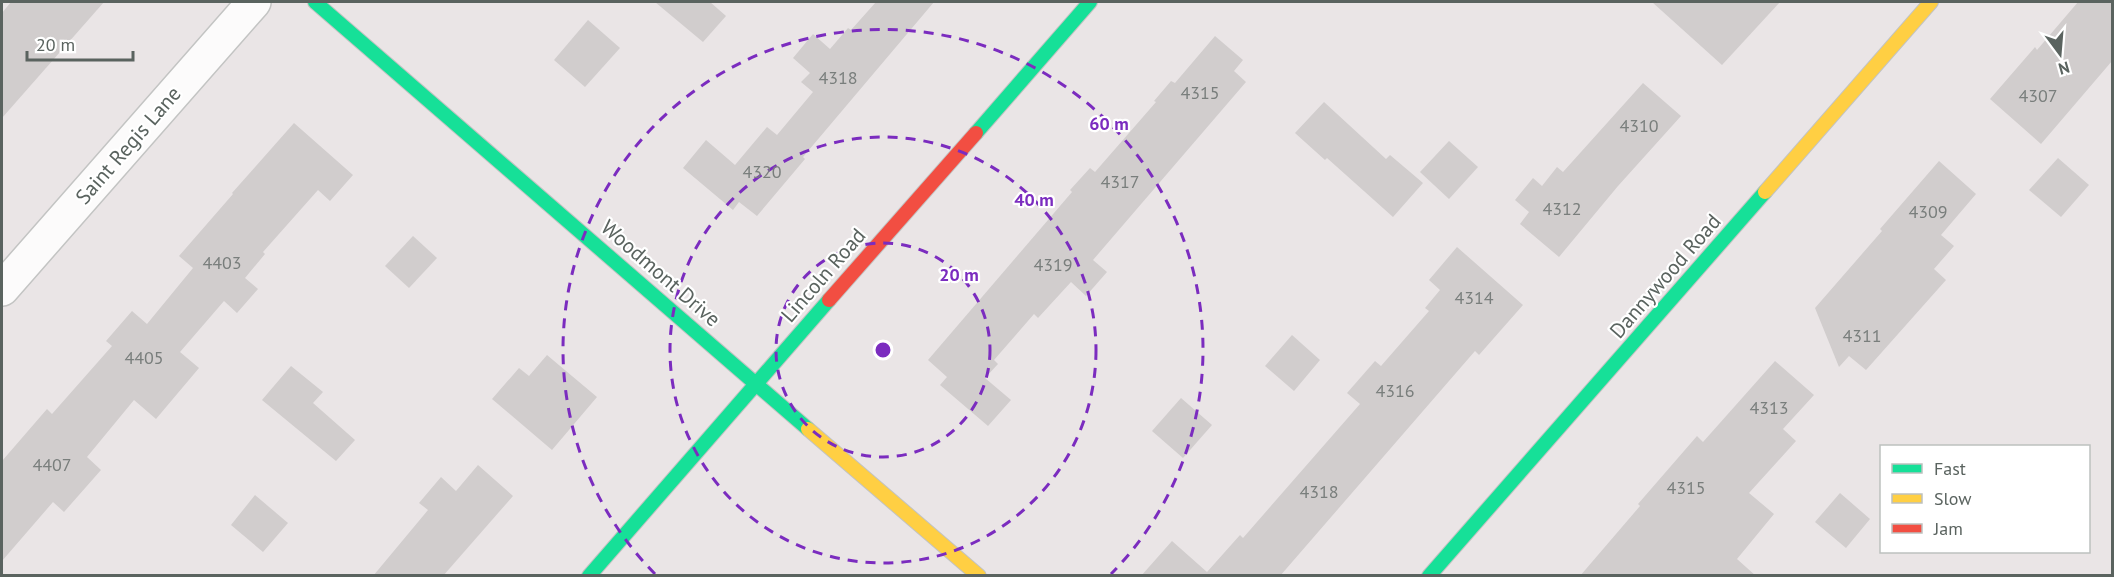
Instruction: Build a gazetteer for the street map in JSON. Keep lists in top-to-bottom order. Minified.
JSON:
{"streets":{"street":["Saint Regis Lane","Woodmont Drive","Lincoln Road","Dannywood Road"]},"crossings":[["Woodmont Drive","Lincoln Road"]],"house_numbers":["4318","4315","4307","4310","4320","4317","4312","4309","4403","4319","4314","4311","4405","4316","4313","4407","4315","4318"],"legend":["Fast","Slow","Jam"],"scale_bar":"20 m","north":"bottom","rings":["60 m","40 m","20 m"]}
